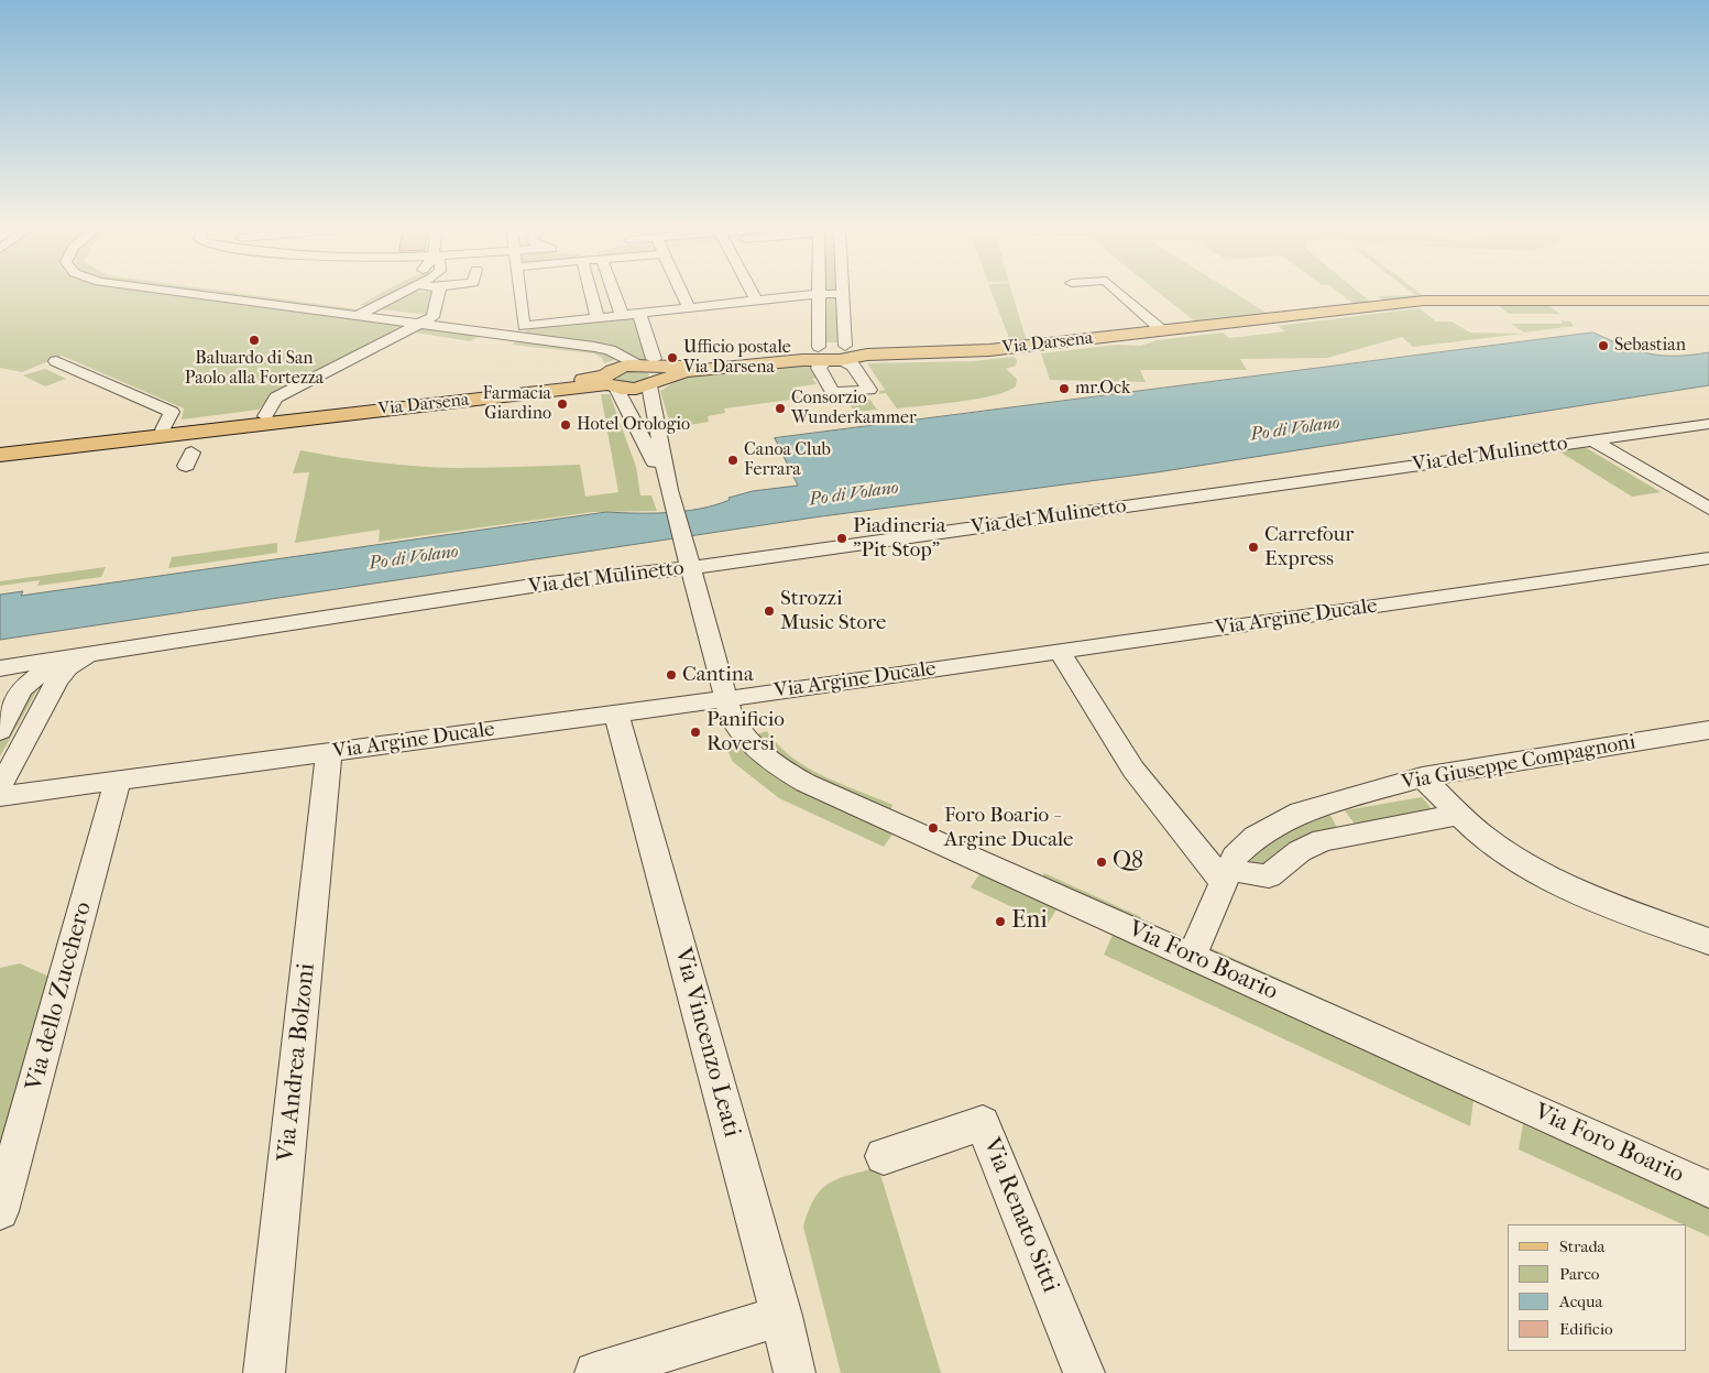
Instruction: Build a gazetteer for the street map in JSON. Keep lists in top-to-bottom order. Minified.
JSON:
{"streets":{"main road":["Via Darsena"],"street":["Via del Mulinetto","Via Argine Ducale","Via Giuseppe Compagnoni","Via Foro Boario","Via dello Zucchero","Via Vincenzo Leati","Via Andrea Bolzoni","Via Renato Sitti"]},"crossings":[["Via del Mulinetto","Via Foro Boario"],["Via Argine Ducale","Via Foro Boario"],["Via Argine Ducale","Via dello Zucchero"],["Via Argine Ducale","Via Vincenzo Leati"],["Via Argine Ducale","Via Andrea Bolzoni"],["Via Giuseppe Compagnoni","Via Foro Boario"]],"water":["Po di Volano"],"places":["Baluardo di San Paolo alla Fortezza","Sebastian","Ufficio postale Via Darsena","mr.Ock","Farmacia Giardino","Consorzio Wunderkammer","Hotel Orologio","Canoa Club Ferrara","Piadineria \"Pit Stop\"","Carrefour Express","Strozzi Music Store","Cantina","Panificio Roversi","Foro Boario - Argine Ducale","Q8","Eni"],"legend":["Strada","Parco","Acqua","Edificio"]}
